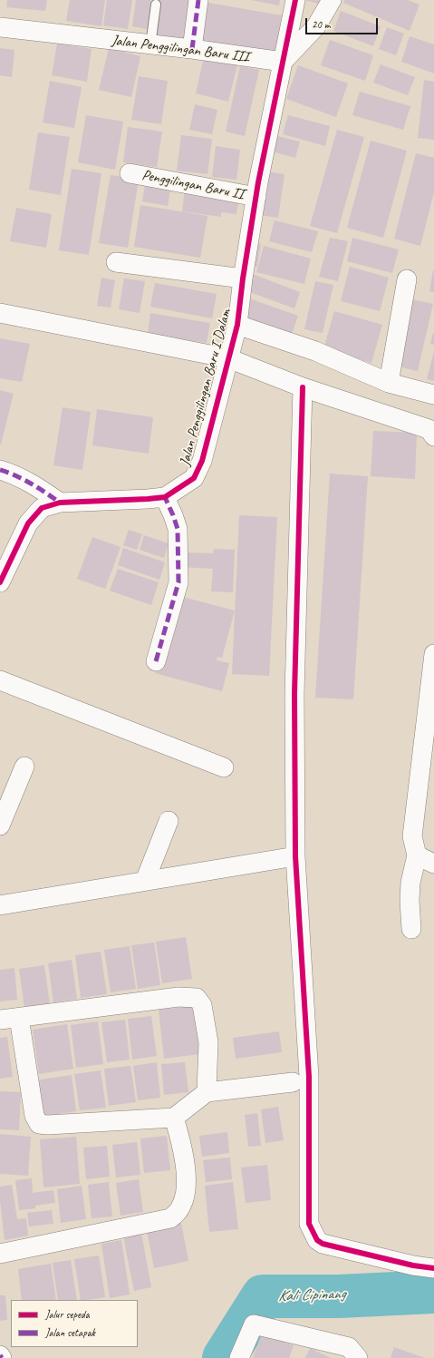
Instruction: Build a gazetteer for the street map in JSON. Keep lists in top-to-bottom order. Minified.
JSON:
{"streets":{"street":["Jalan Penggilingan Baru III","Penggilingan Baru II","Jalan Penggilingan Baru I Dalam"]},"crossings":[["Jalan Penggilingan Baru III","Jalan Penggilingan Baru I Dalam"],["Penggilingan Baru II","Jalan Penggilingan Baru I Dalam"]],"water":["Kali Cipinang"],"legend":["Jalur sepeda","Jalan setapak"],"scale_bar":"20 m"}
